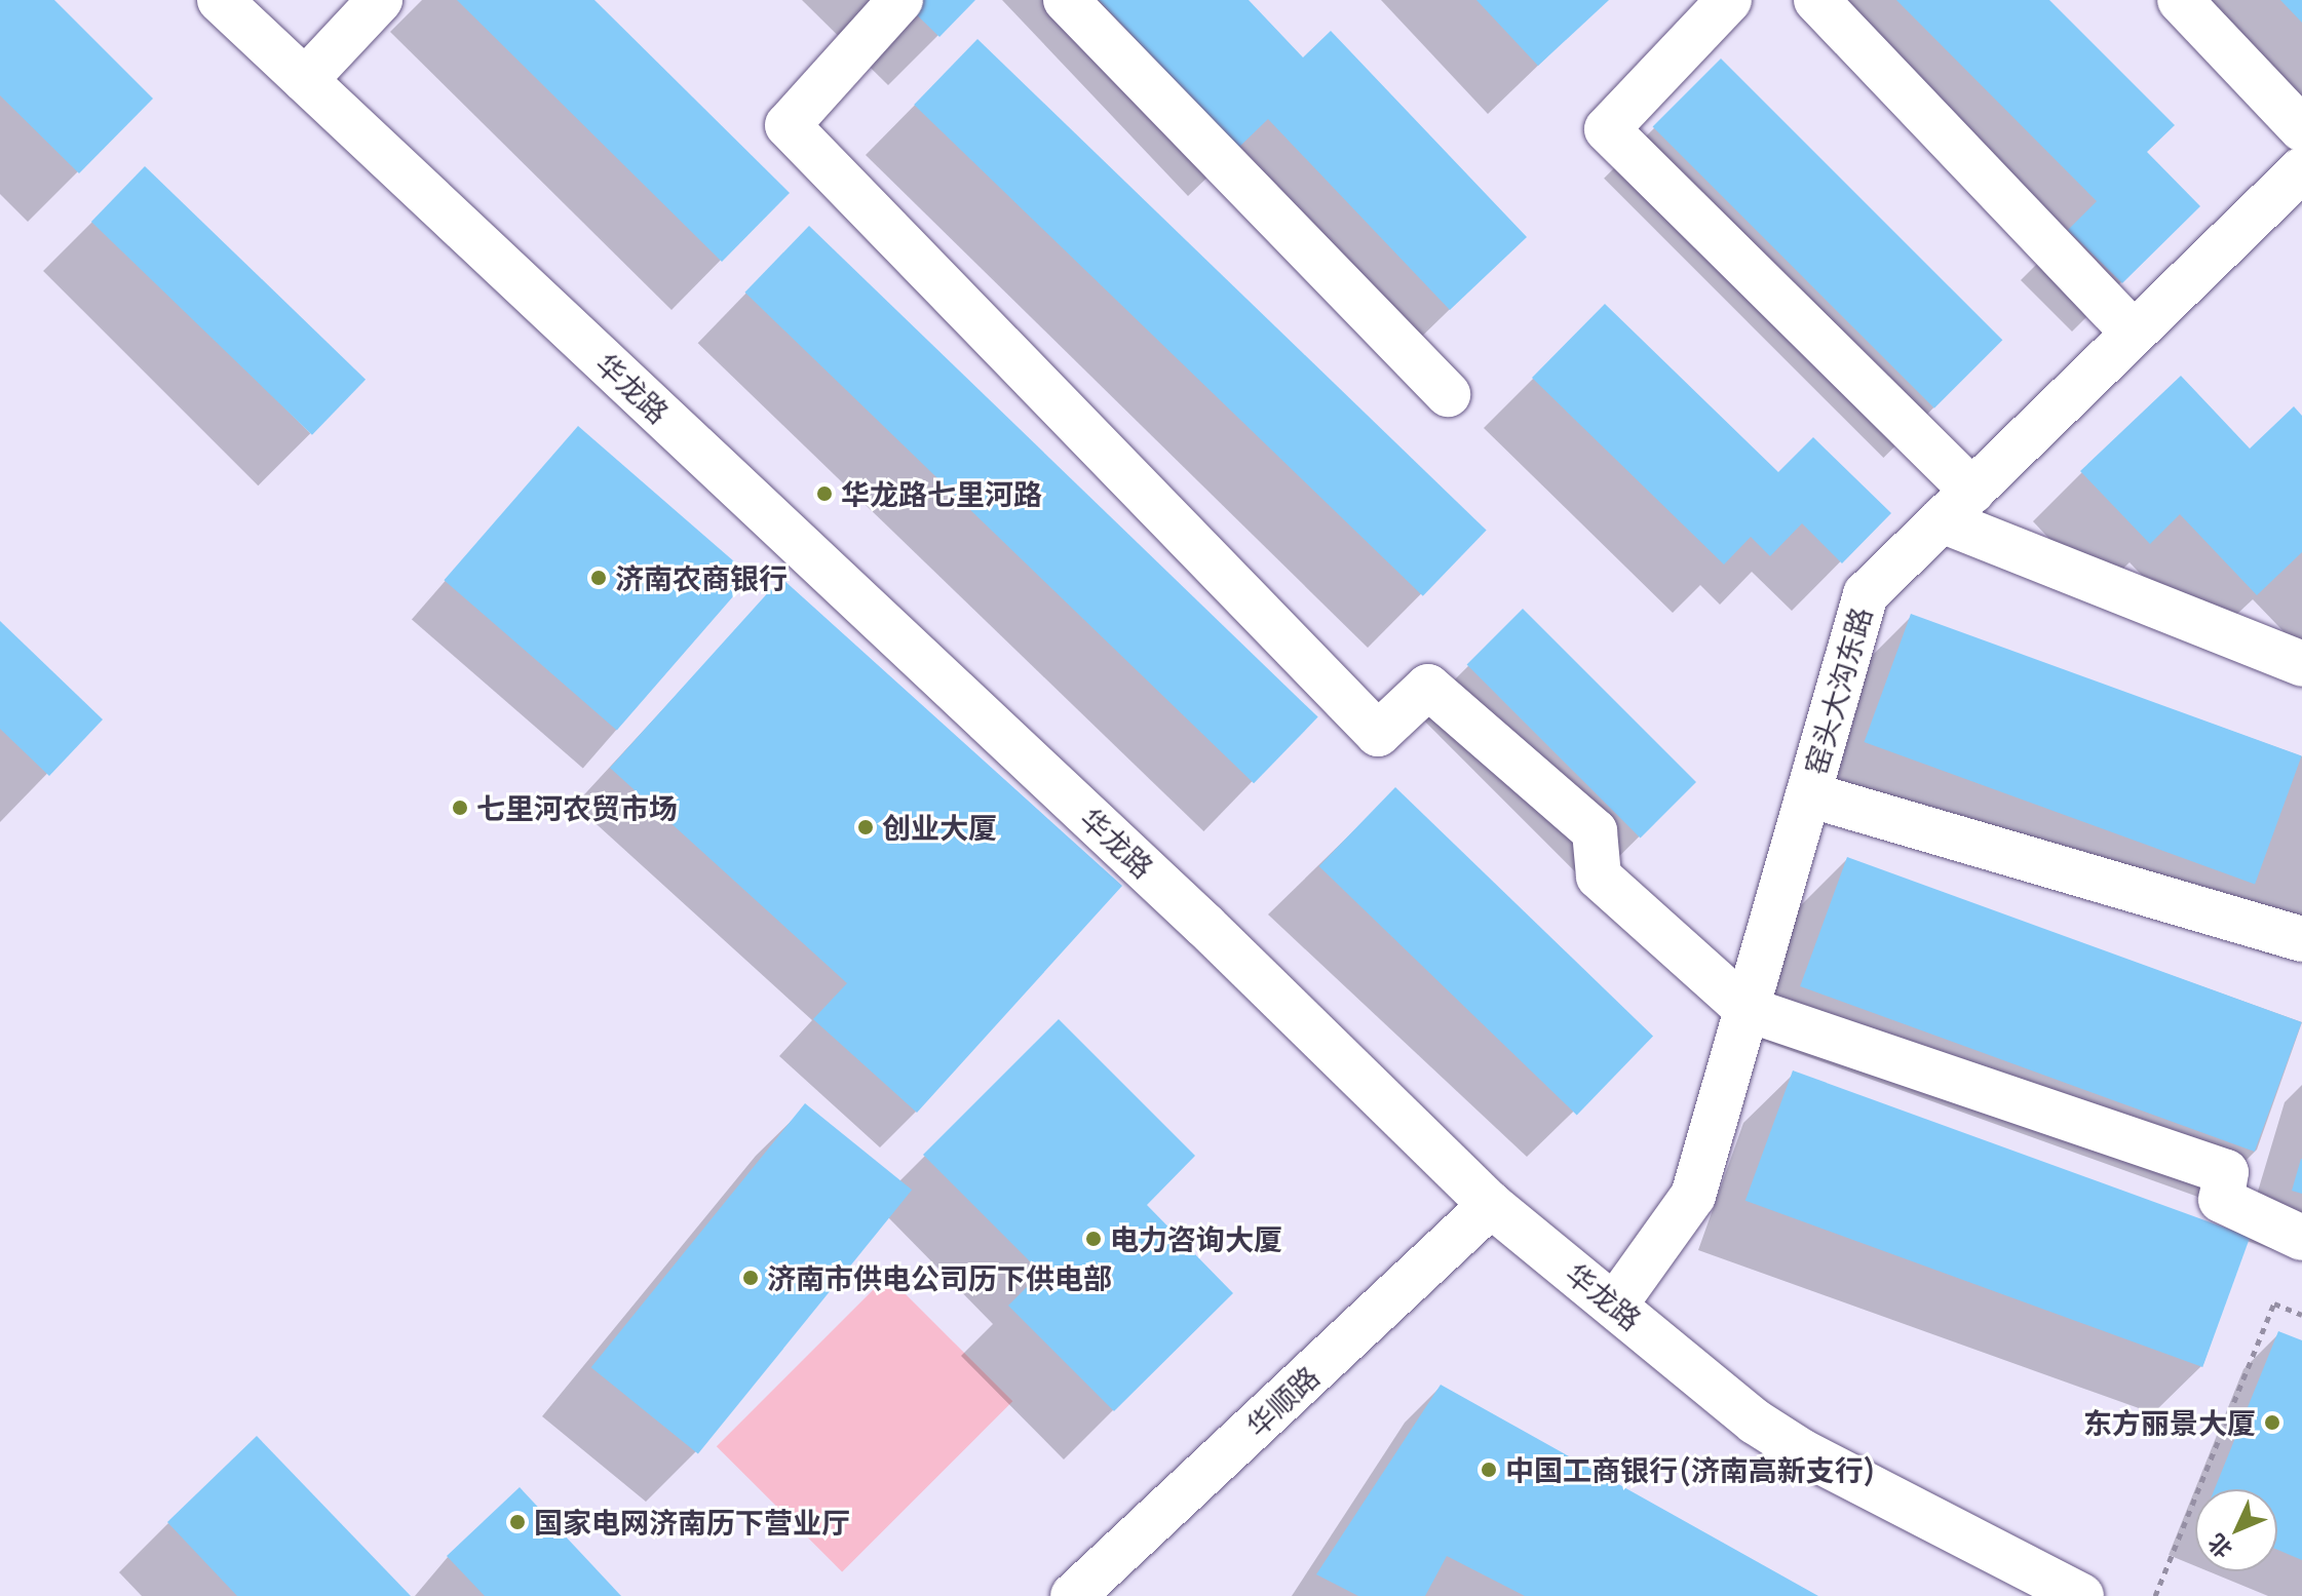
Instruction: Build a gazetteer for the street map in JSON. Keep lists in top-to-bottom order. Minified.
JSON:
{"streets":{"street":["华龙路","窑头大沟东路","华顺路"]},"crossings":[["华龙路","窑头大沟东路"],["华龙路","华顺路"]],"places":["华龙路七里河路","济南农商银行","七里河农贸市场","创业大厦","电力咨询大厦","济南市供电公司历下供电部","东方丽景大厦","中国工商银行(济南高新支行)","国家电网济南历下营业厅"],"north":"bottom left"}
